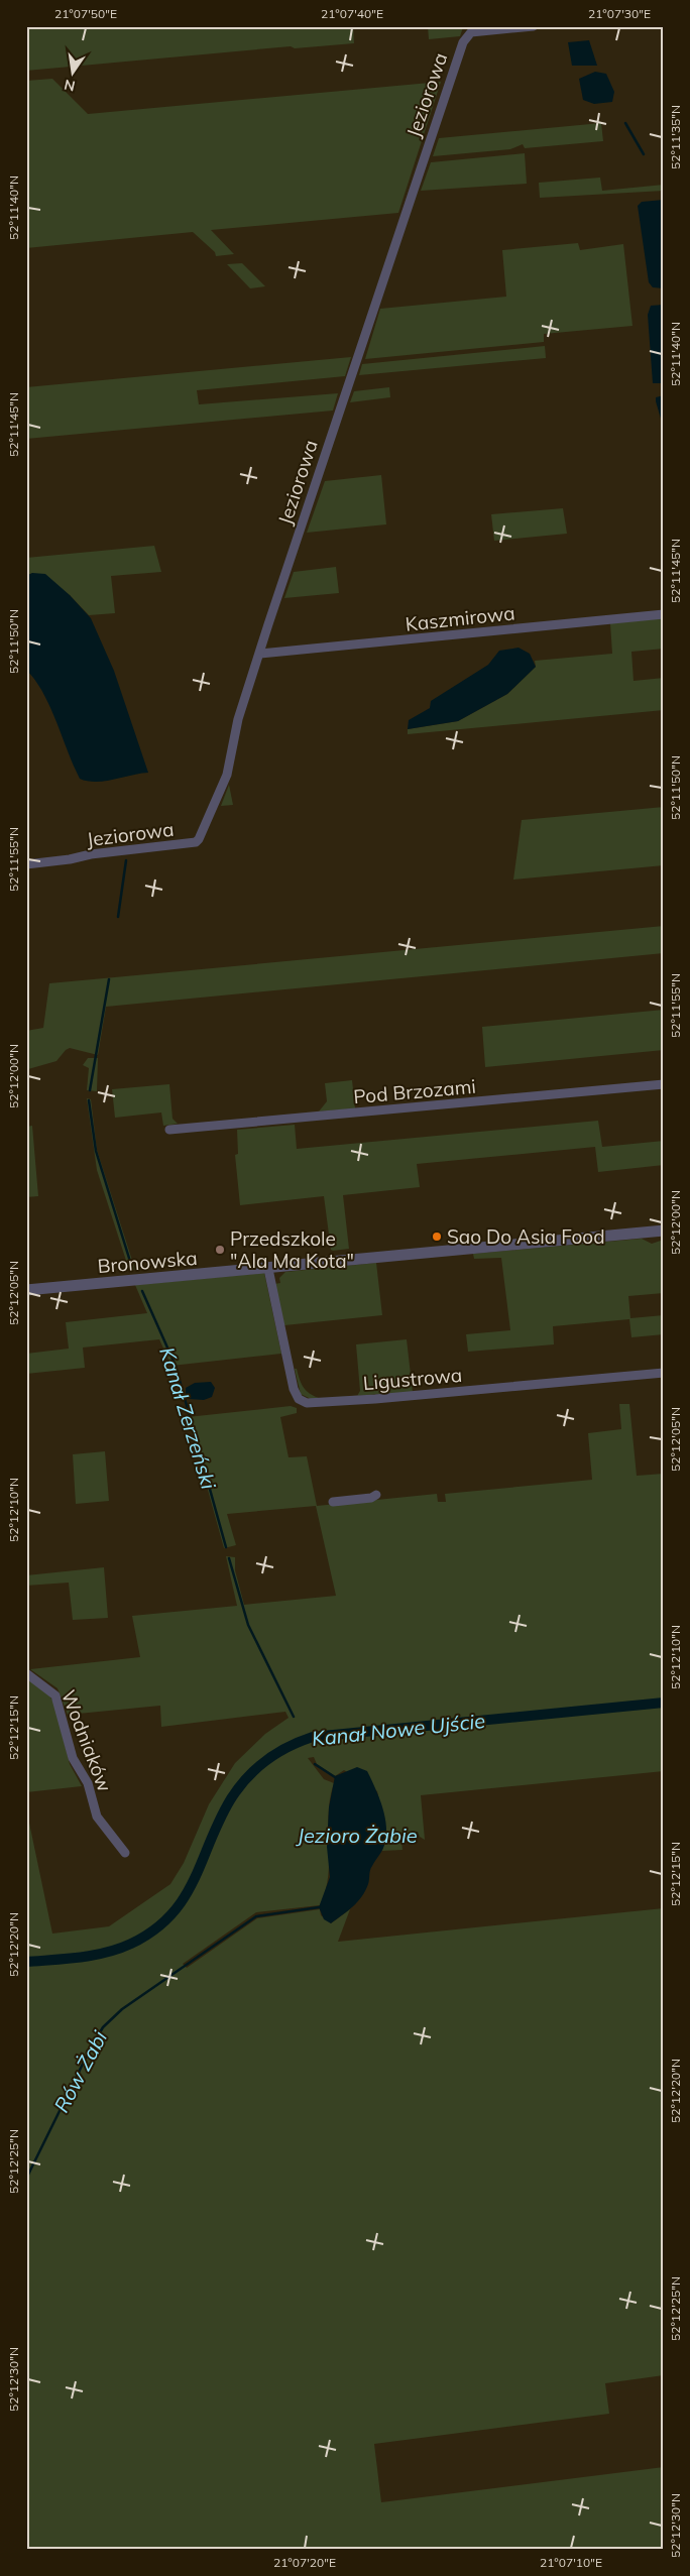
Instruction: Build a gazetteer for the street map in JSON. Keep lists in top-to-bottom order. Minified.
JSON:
{"streets":{"street":["Jeziorowa","Kaszmirowa","Pod Brzozami","Bronowska","Ligustrowa","Wodniaków"]},"crossings":[["Jeziorowa","Kaszmirowa"],["Bronowska","Ligustrowa"]],"water":["Kanał Zerzeński","Kanał Nowe Ujście","Jezioro Żabie","Rów Żabi"],"places":["Sao Do Asia Food","Przedszkole \"Ala Ma Kota\""],"north":"bottom","coordinates":["21°07'50\"E","21°07'40\"E","21°07'30\"E","52°11'35\"N","52°11'40\"N","52°11'45\"N","52°11'50\"N","52°11'55\"N","52°12'00\"N","52°12'05\"N","52°12'10\"N","52°12'15\"N","52°12'20\"N","52°12'25\"N","52°12'30\"N","21°07'20\"E","21°07'10\"E"]}
